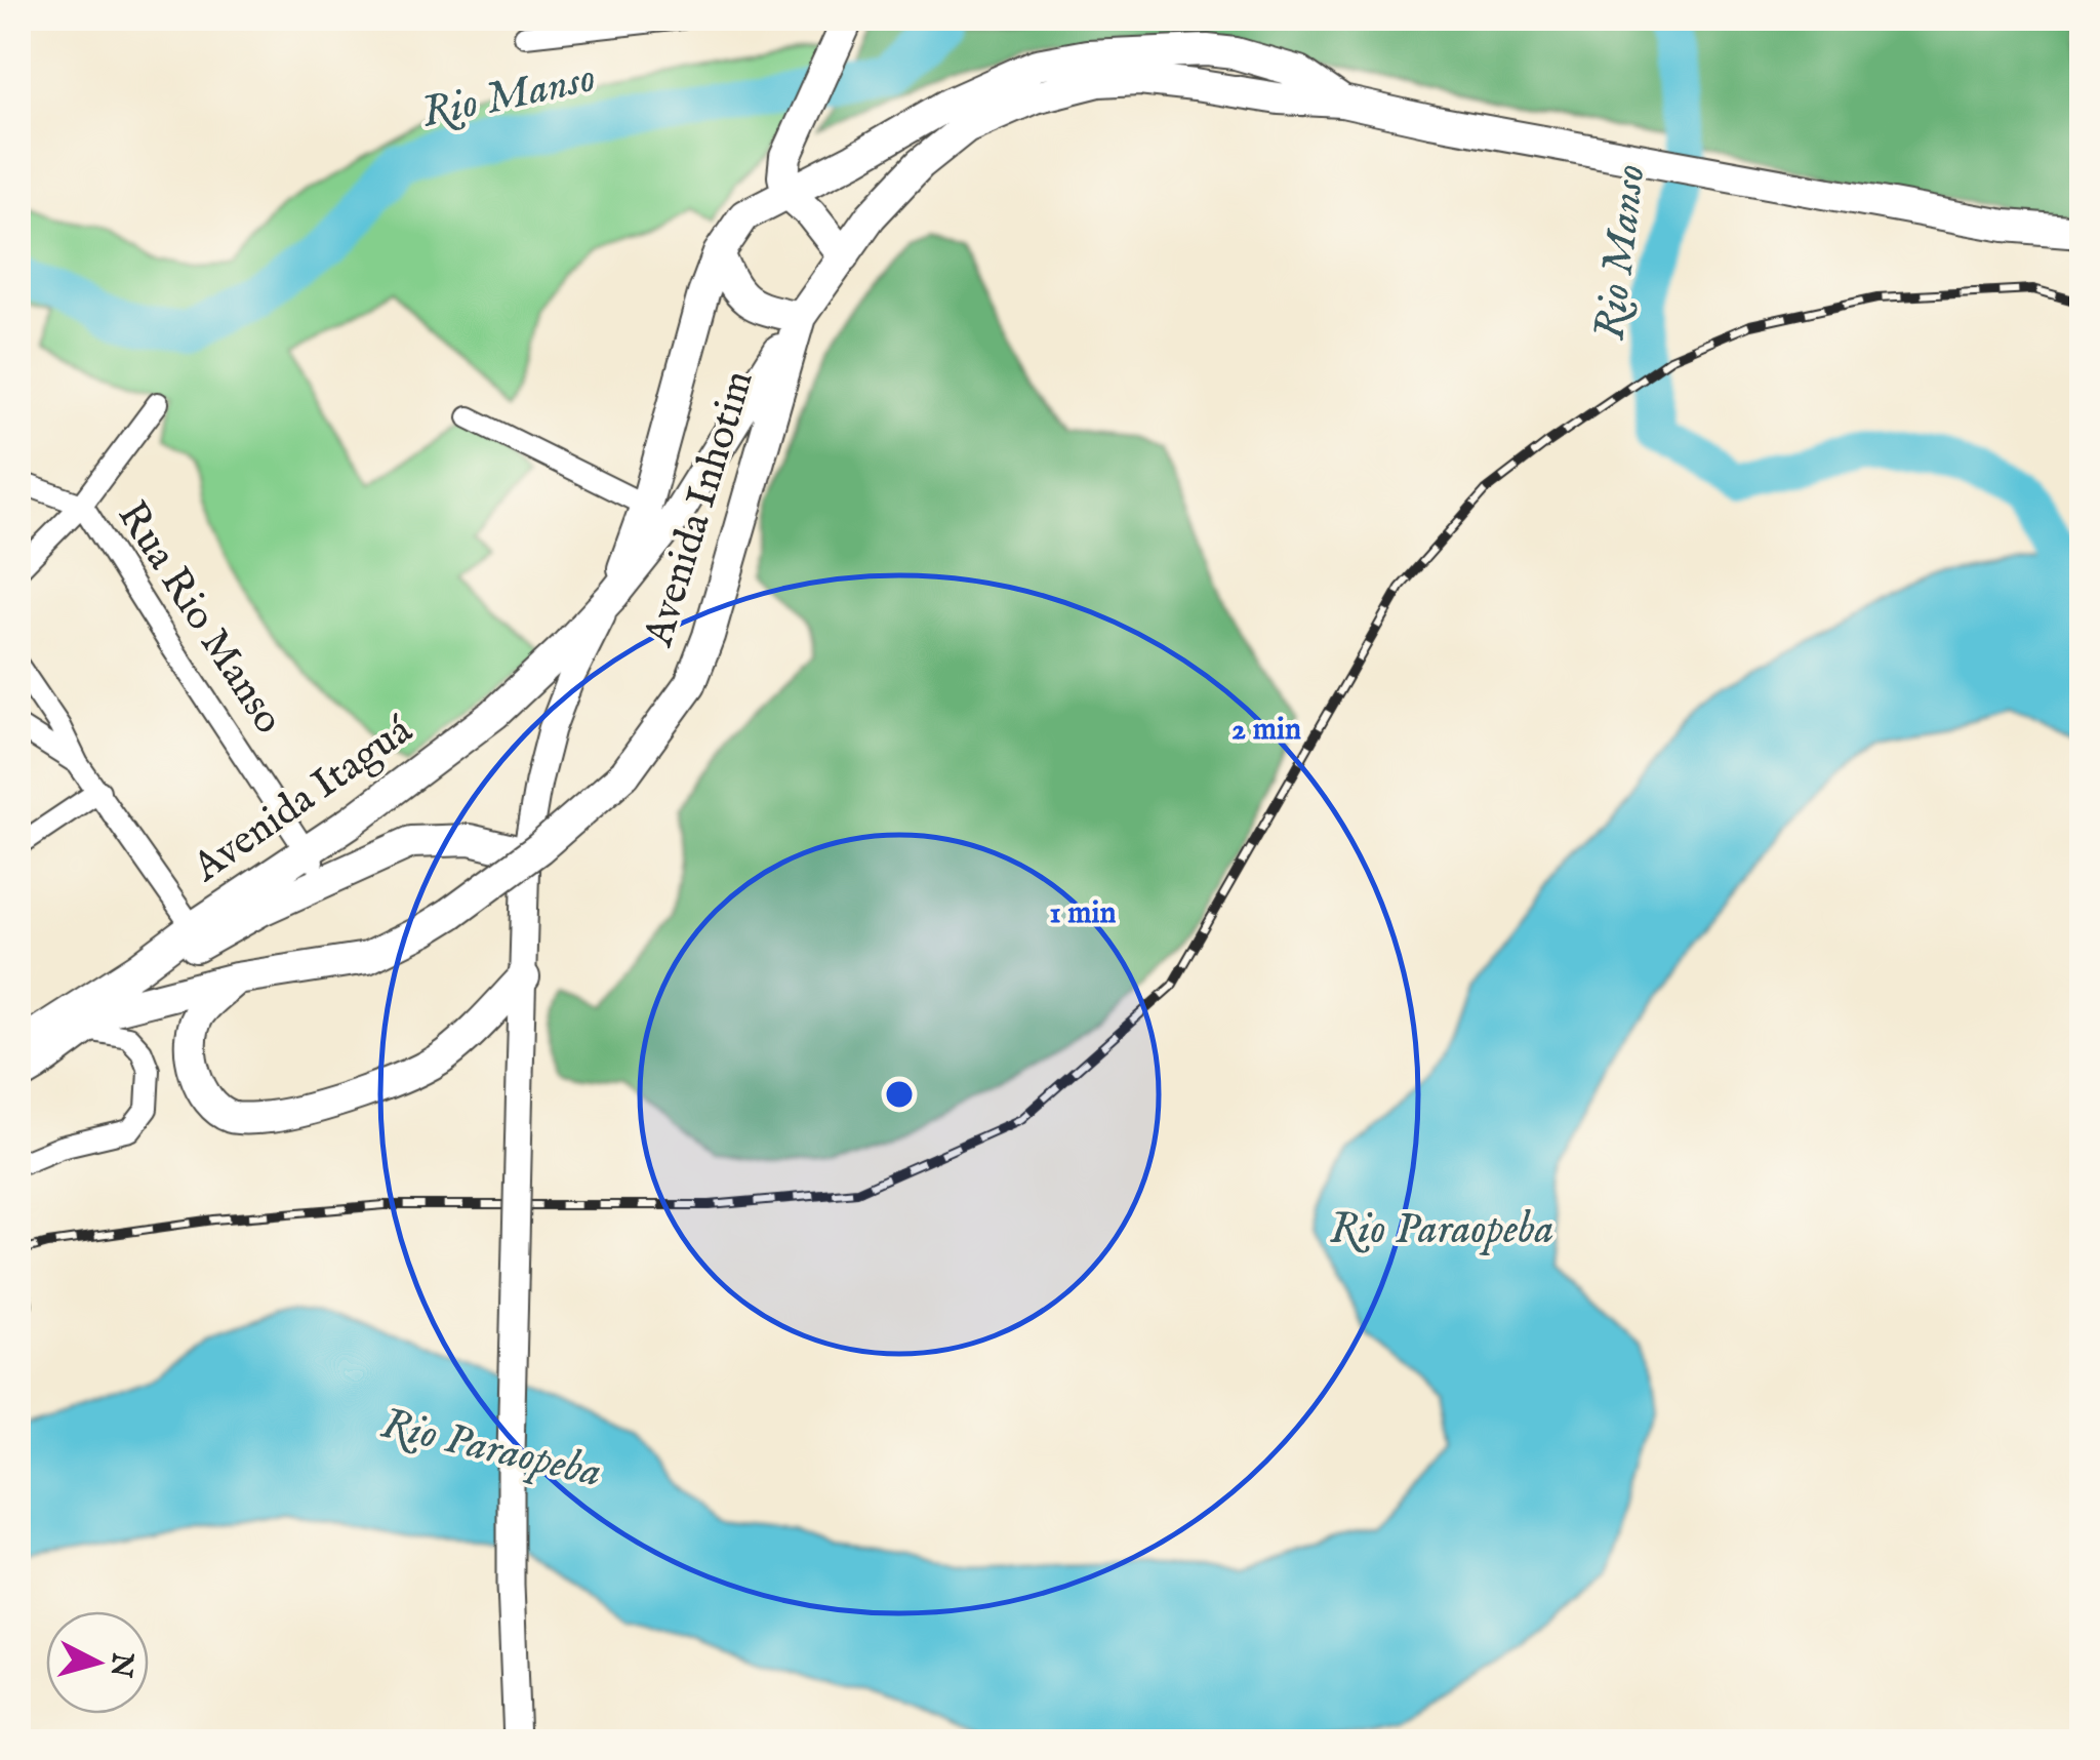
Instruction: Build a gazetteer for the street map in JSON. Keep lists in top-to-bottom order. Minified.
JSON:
{"streets":{"main road":["Avenida Inhotim","Avenida Itaguá"],"street":["Rua Rio Manso"]},"crossings":[["Avenida Inhotim","Avenida Itaguá"],["Rua Rio Manso","Avenida Itaguá"]],"water":["Rio Manso","Rio Paraopeba"],"north":"right","rings":["2 min","1 min"]}
